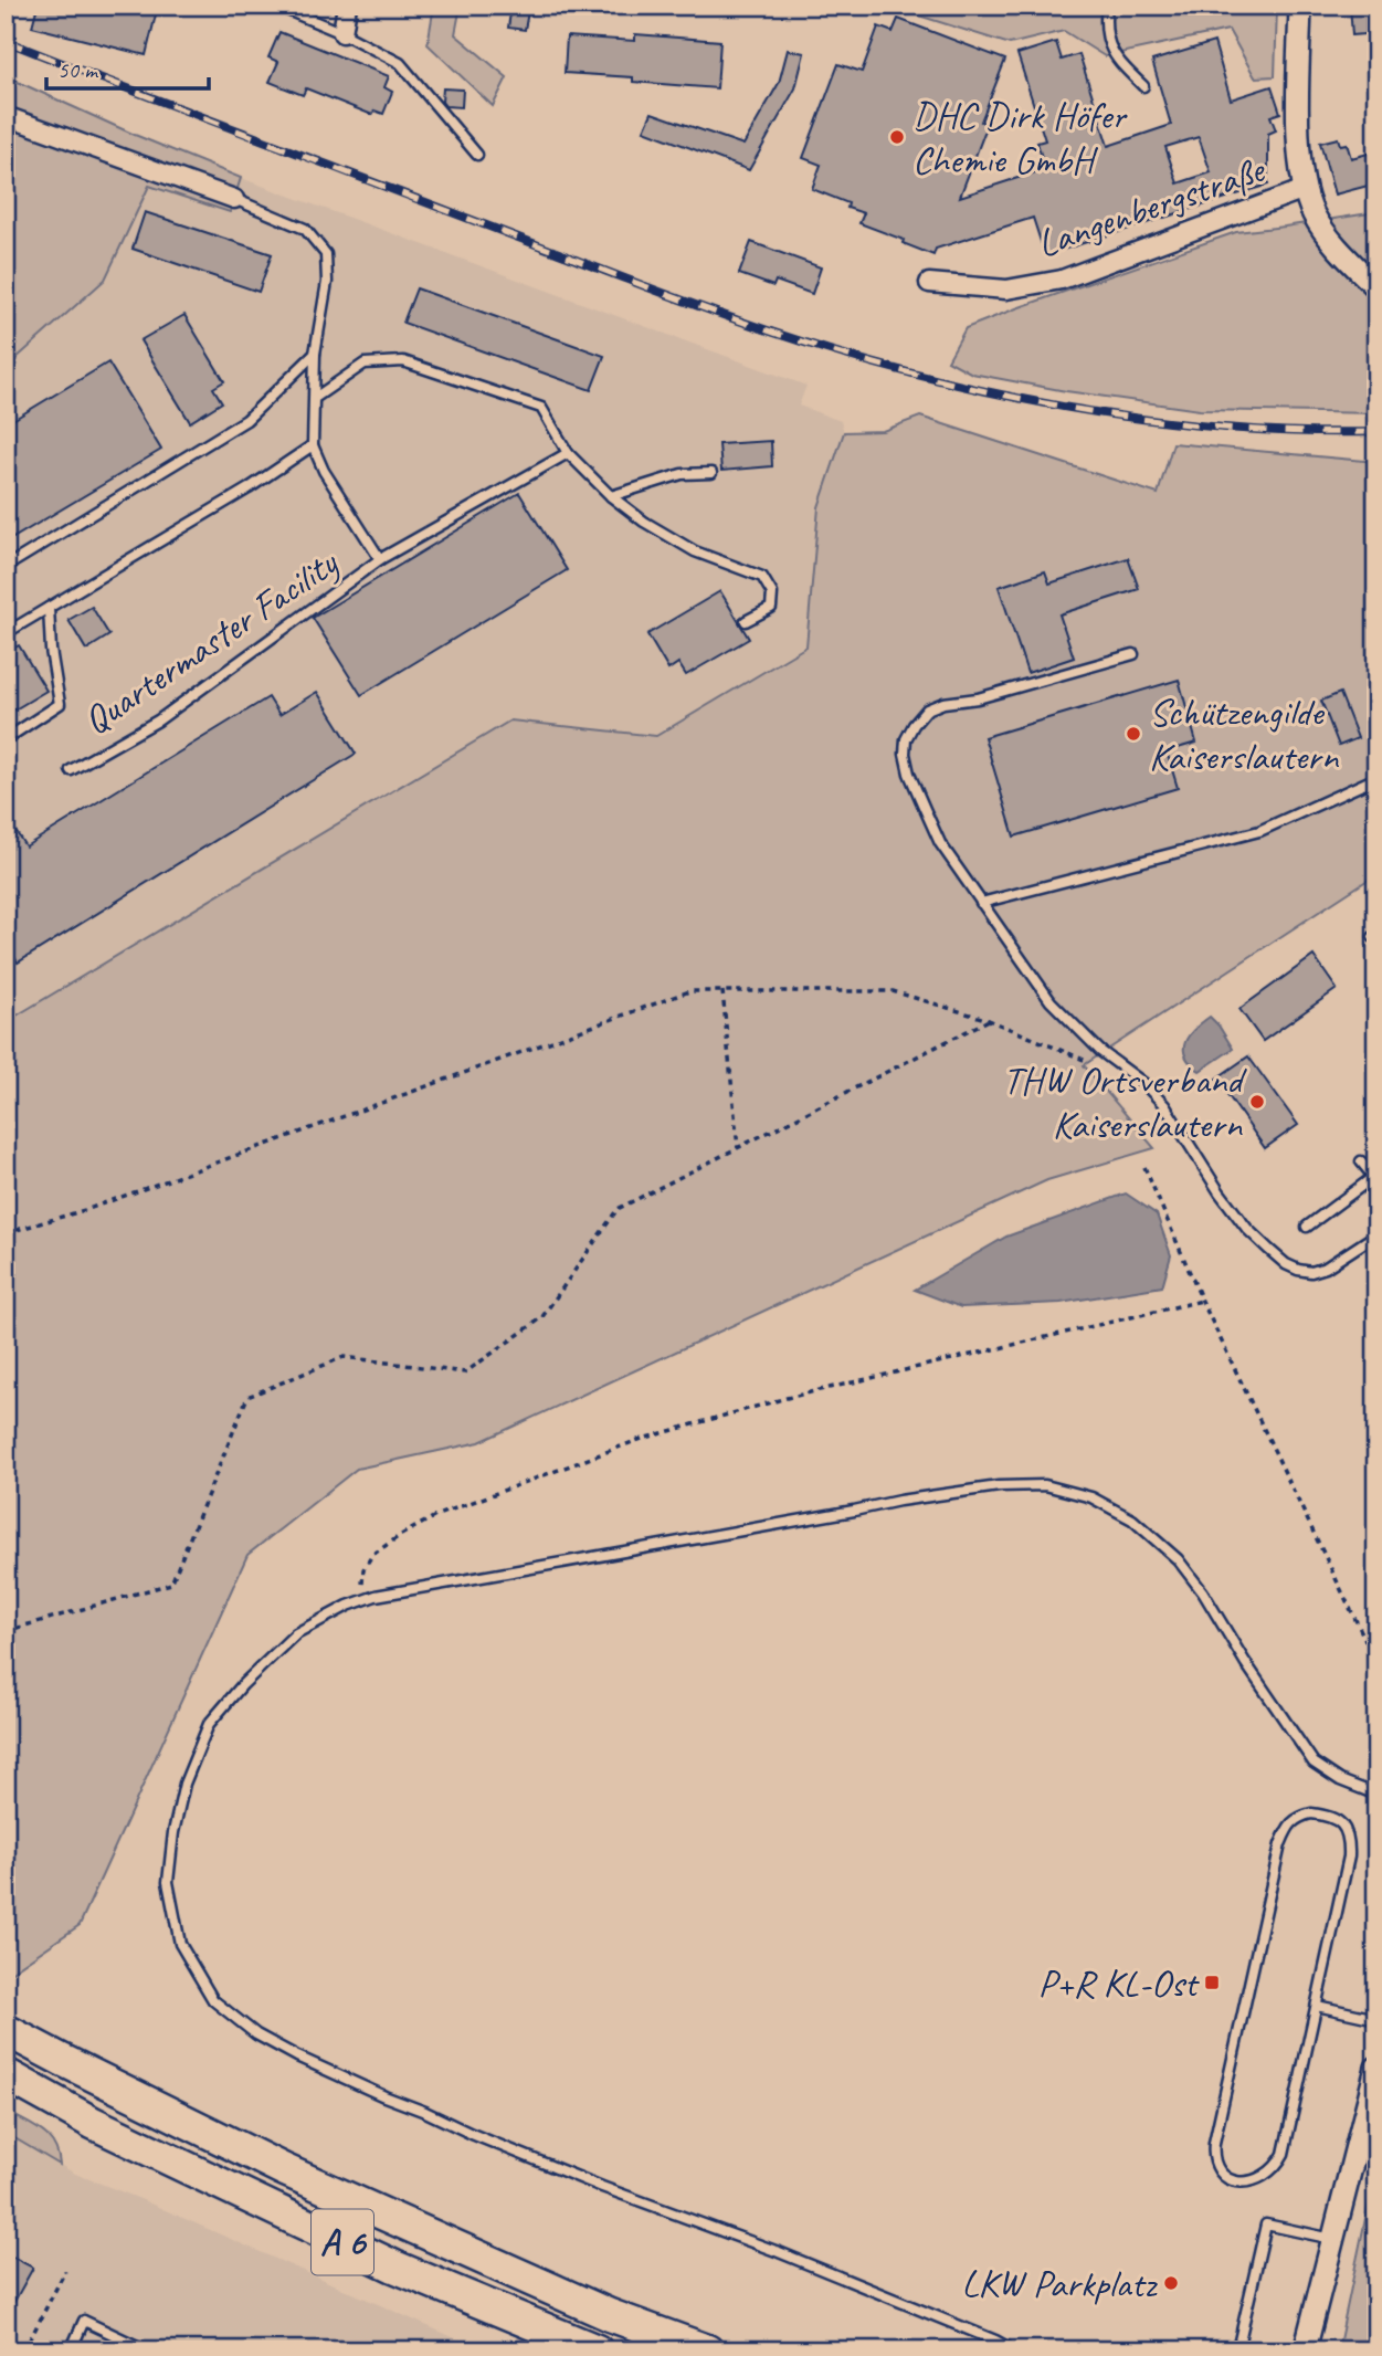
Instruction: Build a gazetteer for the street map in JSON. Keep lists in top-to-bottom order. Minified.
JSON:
{"streets":{"highway":["A 6"],"street":["Langenbergstraße"],"lane":["Quartermaster Facility"]},"places":{"other":["DHC Dirk Höfer Chemie GmbH","Schützengilde Kaiserslautern","THW Ortsverband Kaiserslautern","LKW Parkplatz"],"transit":["P+R KL-Ost"]},"scale_bar":"50 m"}
